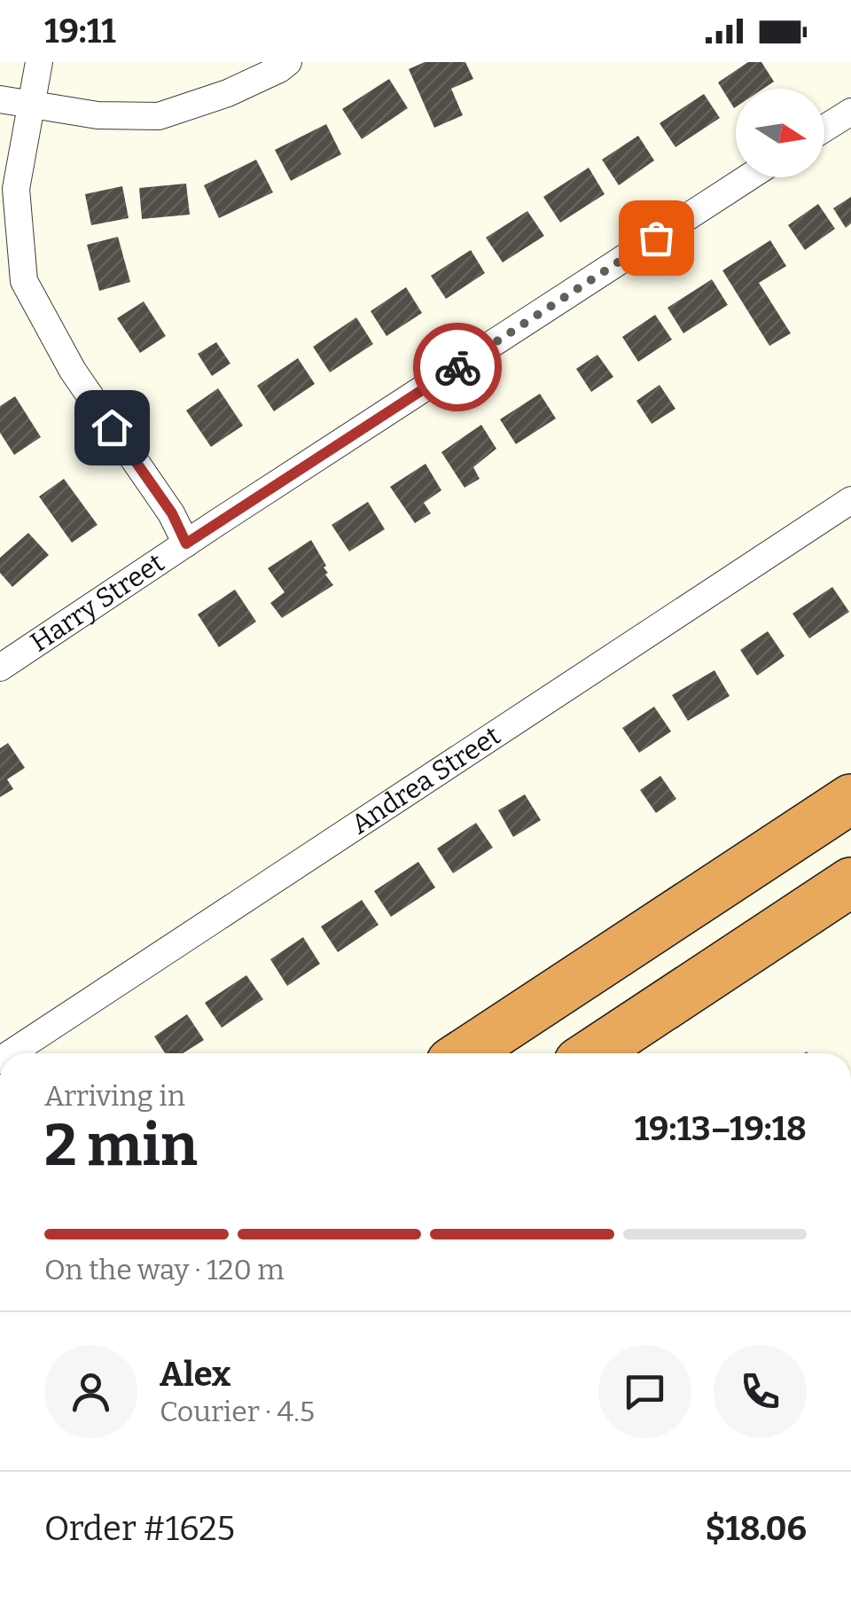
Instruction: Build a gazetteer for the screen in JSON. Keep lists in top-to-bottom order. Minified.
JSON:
{"streets":{"street":["Harry Street","Andrea Street"]},"north":"right","page":{"status":"19:11","heading":["2 min","Arriving in","19:13–19:18"],"panel":["Alex","Courier · 4.5","Order #1625","$18.06"],"bar":"On the way · 120 m"}}
